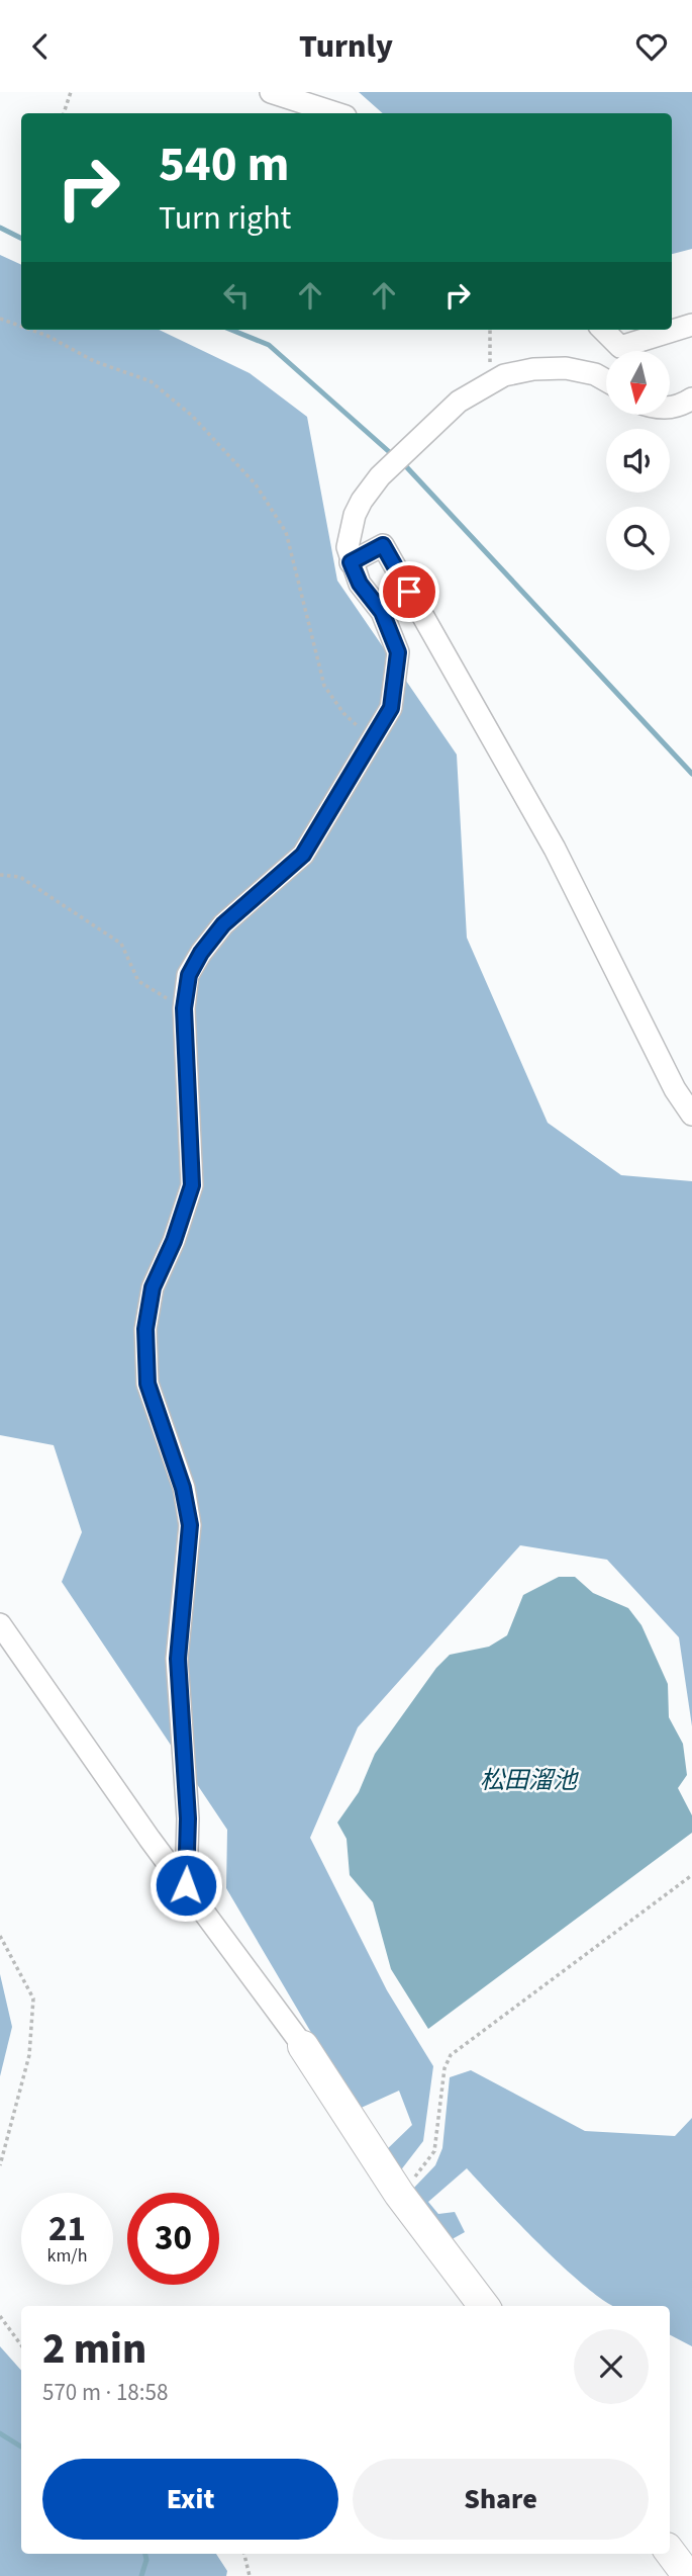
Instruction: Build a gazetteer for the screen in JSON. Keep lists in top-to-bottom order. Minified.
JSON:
{"water":["松田溜池"],"north":"bottom","page":{"header":"Turnly","turn":["540 m","Turn right"],"speed":"21 km/h","limit":"30","heading":["2 min","570 m · 18:58"],"buttons":["Exit","Share"]}}
